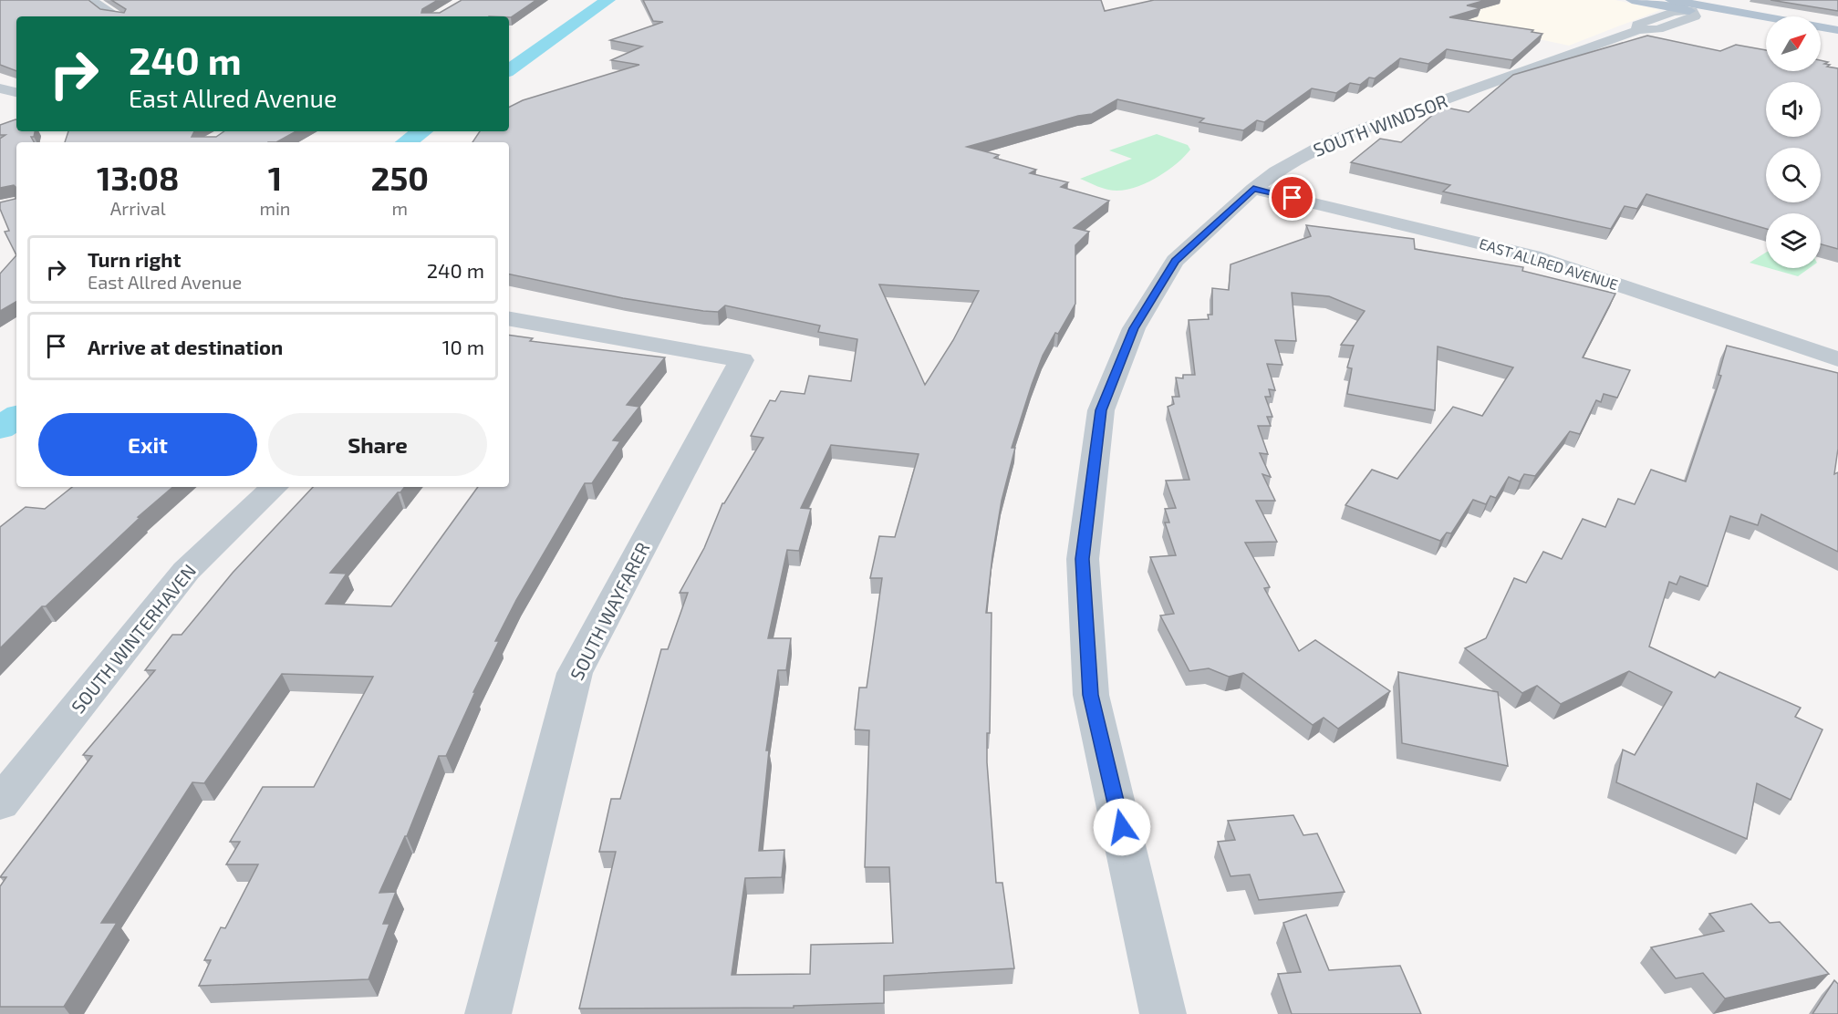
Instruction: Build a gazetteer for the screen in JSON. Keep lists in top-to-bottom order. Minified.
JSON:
{"streets":{"main road":["SOUTH WINDSOR"],"street":["EAST ALLRED AVENUE","SOUTH WAYFARER","SOUTH WINTERHAVEN"]},"crossings":[["SOUTH WINDSOR","EAST ALLRED AVENUE"]],"north":"top right","page":{"turn":["240 m","East Allred Avenue"],"eta":["13:08","Arrival","1","min","250","m"],"list":[{"name":"Turn right","note":"East Allred Avenue","value":"240 m"},{"name":"Arrive at destination","value":"10 m"}],"buttons":["Exit","Share"]}}
